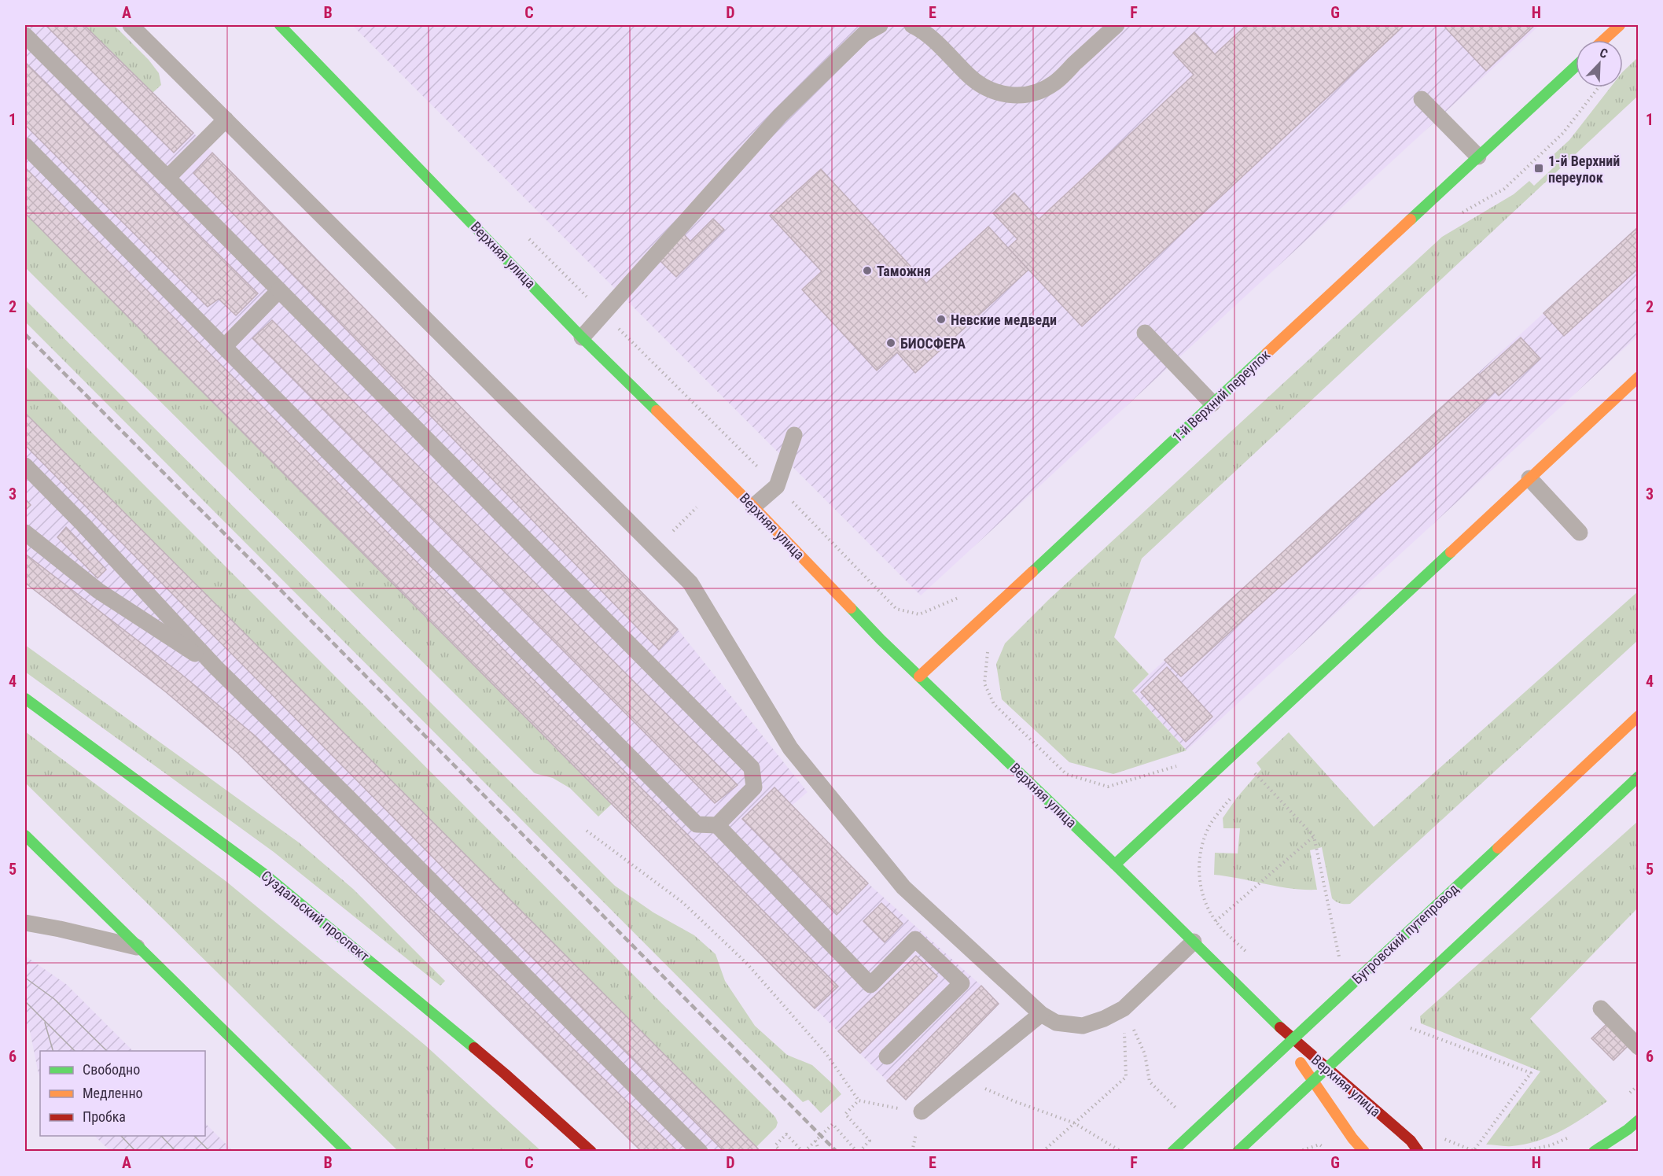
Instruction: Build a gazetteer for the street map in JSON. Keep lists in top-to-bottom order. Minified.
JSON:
{"streets":{"main road":["Верхняя улица","1-й Верхний переулок","Суздальский проспект","Бугровский путепровод"]},"crossings":[["Верхняя улица","1-й Верхний переулок"]],"places":{"transit":["1-й Верхний переулок"],"other":["Таможня","Невские медведи","БИОСФЕРА"]},"legend":["Свободно","Медленно","Пробка"],"north":"top right","grid":{"columns":["A","B","C","D","E","F","G","H"],"rows":["1","2","3","4","5","6"]}}
